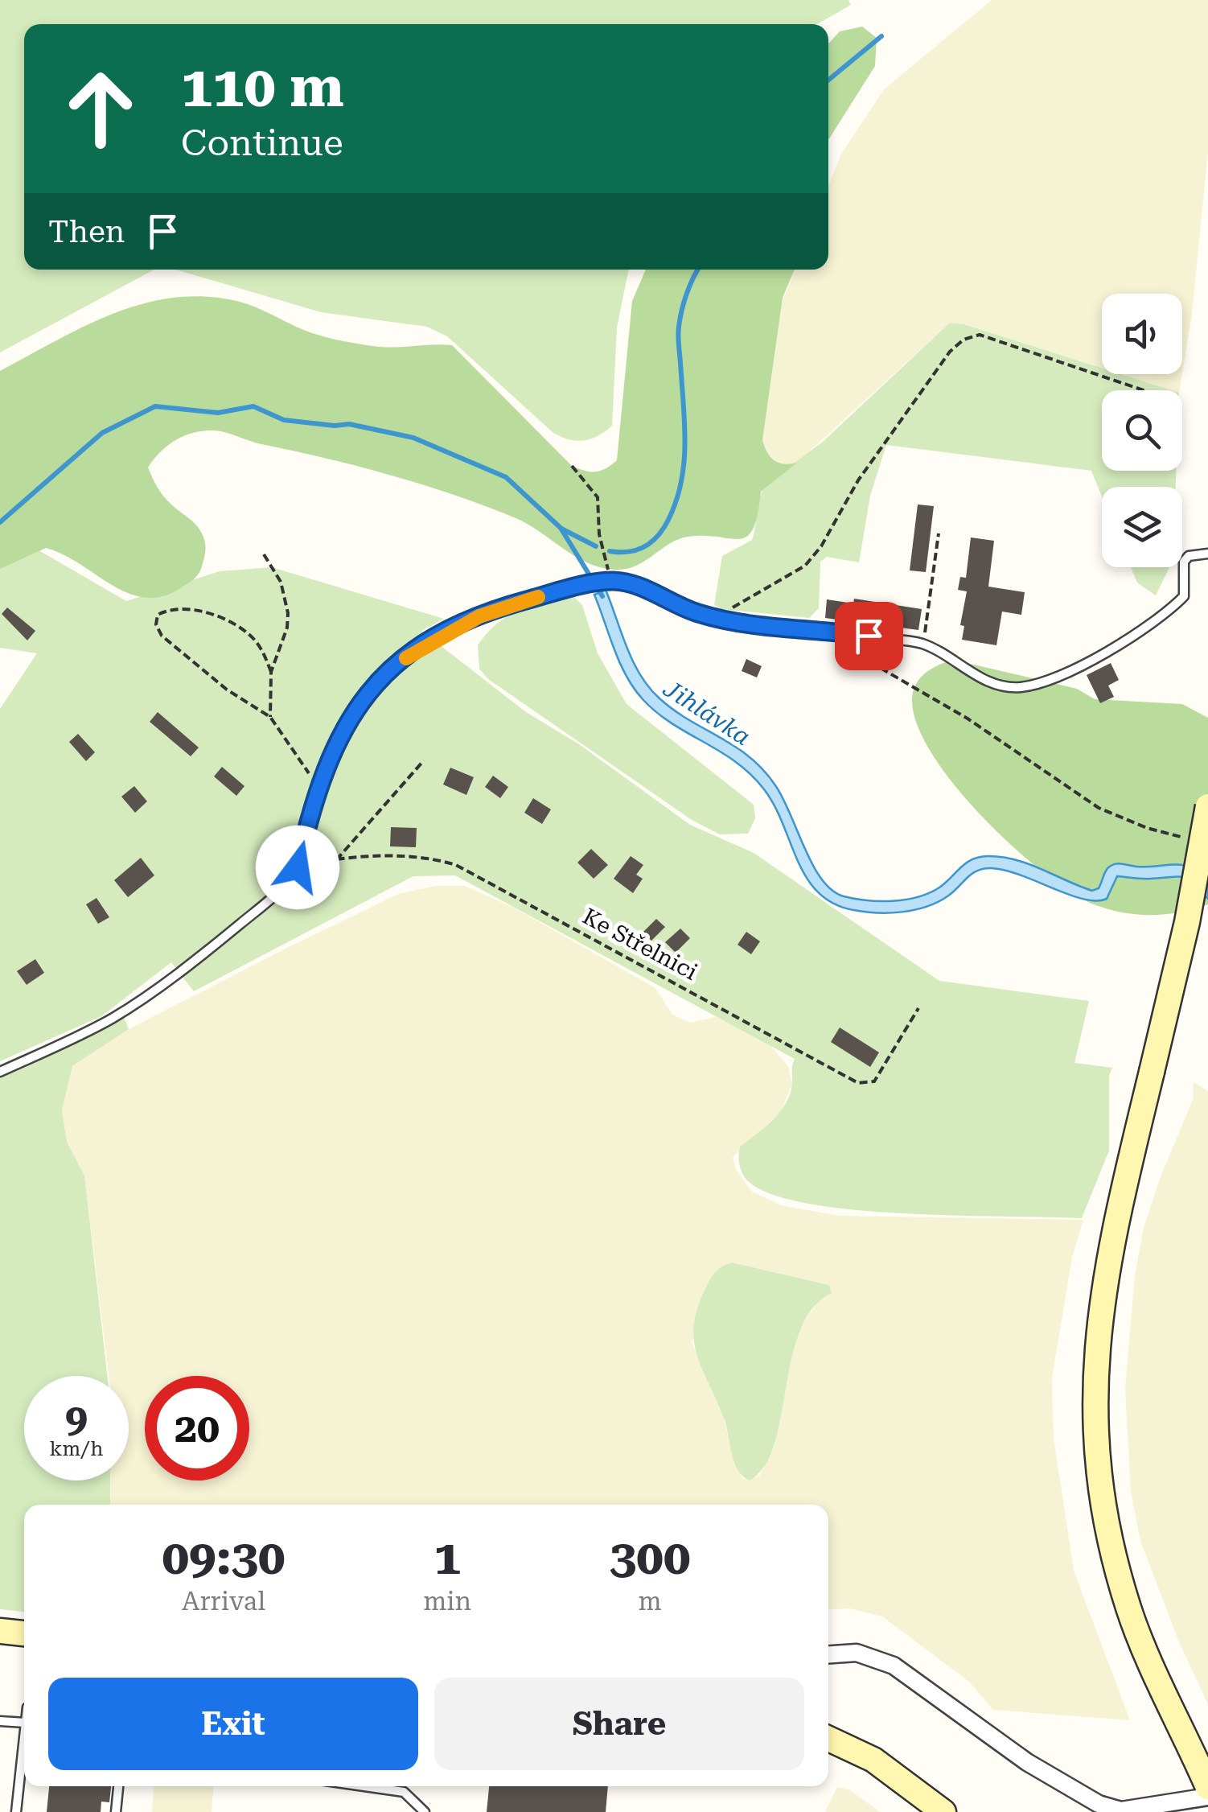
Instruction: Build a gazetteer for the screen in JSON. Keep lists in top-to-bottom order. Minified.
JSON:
{"streets":{"path":["Ke Střelnici"]},"water":["Jihlávka"],"page":{"turn":["110 m","Continue"],"then":"Then","speed":"9 km/h","limit":"20","eta":["09:30","Arrival","1","min","300","m"],"buttons":["Exit","Share"]}}
